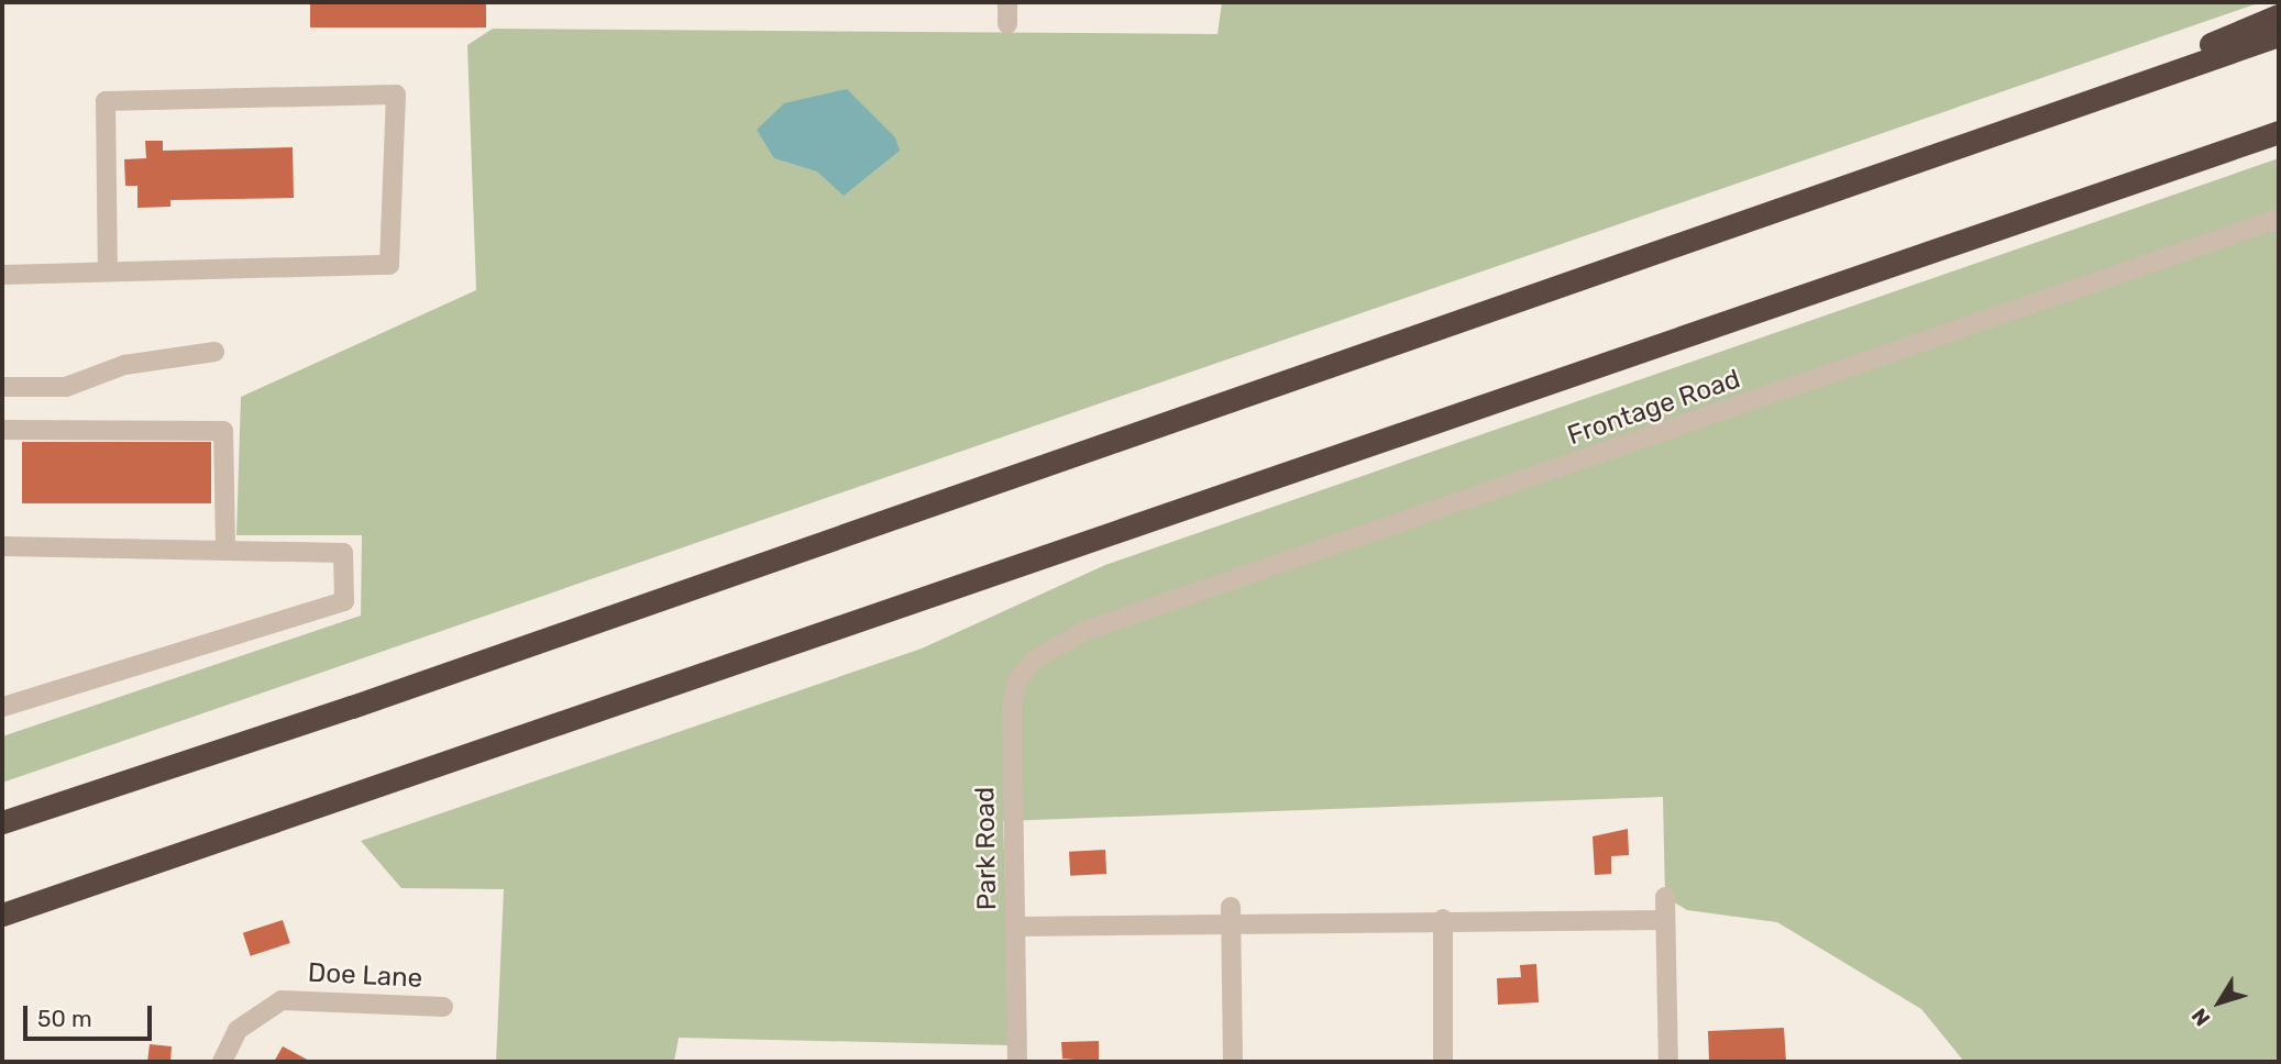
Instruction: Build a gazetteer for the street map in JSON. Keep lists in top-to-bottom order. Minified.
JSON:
{"streets":{"street":["Frontage Road","Park Road","Doe Lane"]},"crossings":[["Frontage Road","Park Road"]],"scale_bar":"50 m","north":"bottom left"}
